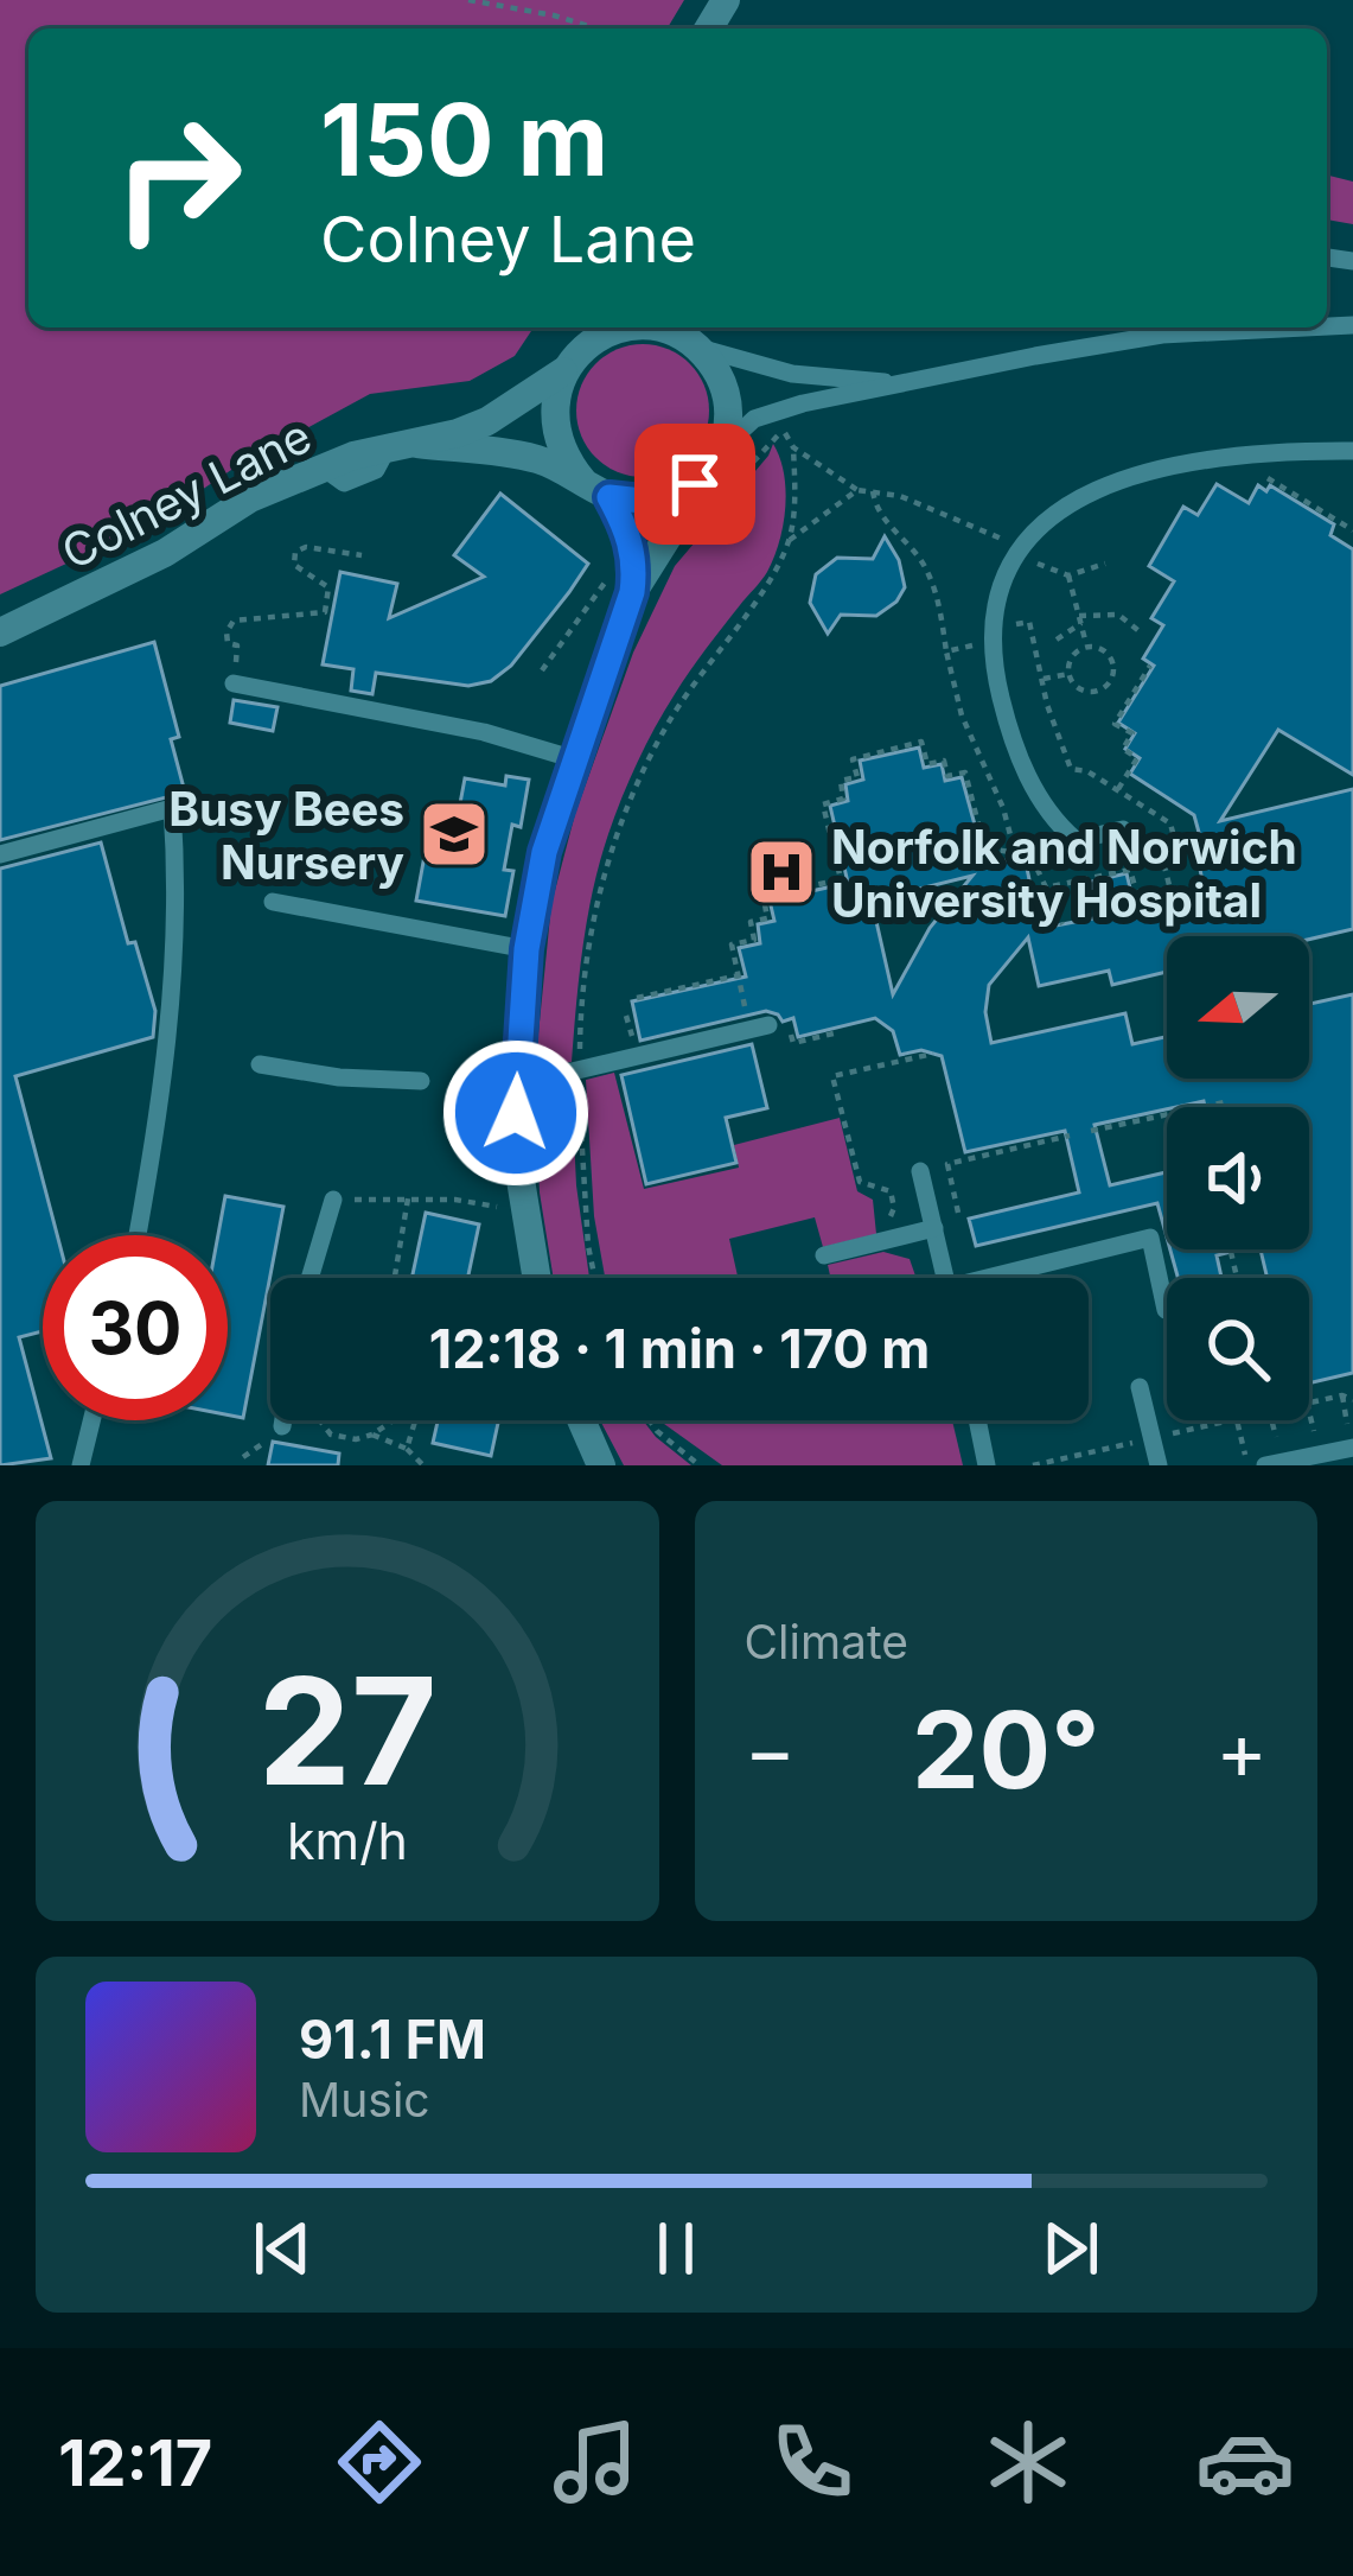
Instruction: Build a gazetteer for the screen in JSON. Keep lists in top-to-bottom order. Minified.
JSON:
{"streets":{"street":["Colney Lane"]},"places":{"school or university":["Busy Bees Nursery"],"hospital":["Norfolk and Norwich University Hospital"]},"north":"left","page":{"turn":["150 m","Colney Lane"],"limit":"30","trip":"12:18 · 1 min · 170 m","tile":"Climate","heat":["−","20°","+"],"song":["91.1 FM","Music"],"tabs":"12:17","gauge":["27","km/h"]}}
